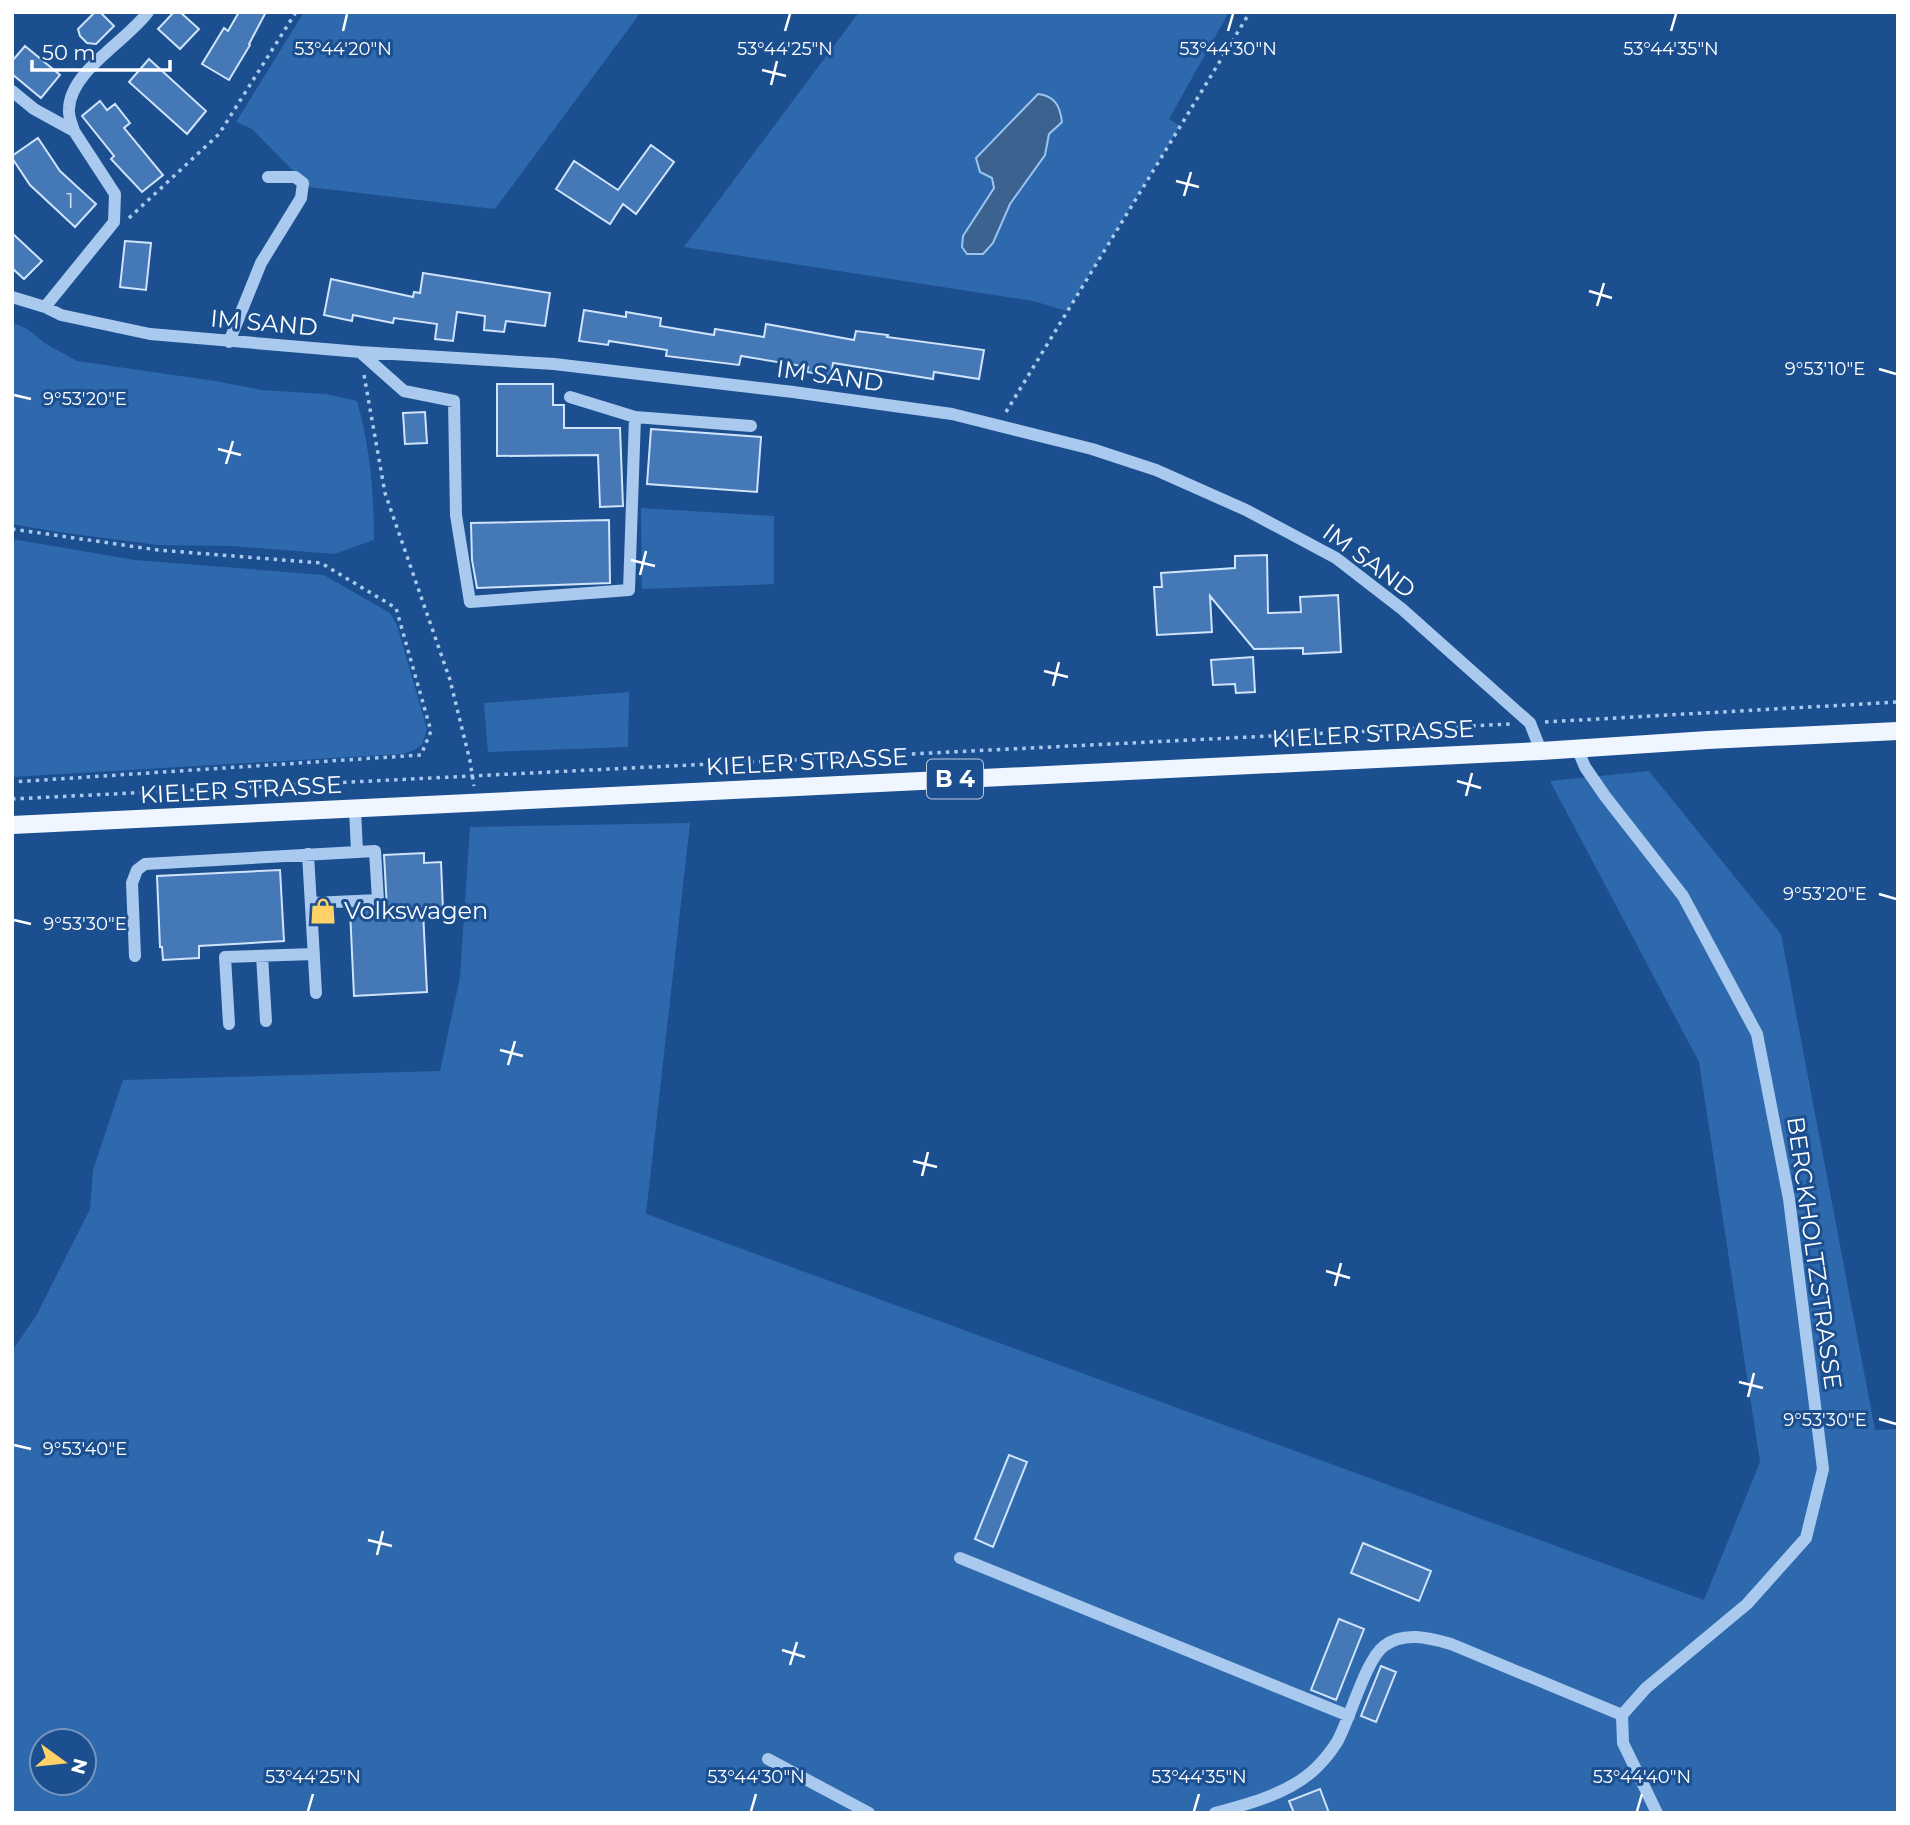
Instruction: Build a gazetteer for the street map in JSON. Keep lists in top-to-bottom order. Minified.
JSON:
{"streets":{"main road":["KIELER STRASSE","B 4"],"street":["IM SAND","BERCKHOLTZSTRASSE"]},"crossings":[["IM SAND","KIELER STRASSE"],["KIELER STRASSE","BERCKHOLTZSTRASSE"]],"places":{"shop":["Volkswagen"]},"house_numbers":["1"],"scale_bar":"50 m","north":"right","coordinates":["53°44'20\"N","53°44'25\"N","53°44'30\"N","53°44'35\"N","9°53'10\"E","9°53'20\"E","9°53'30\"E","9°53'40\"E","53°44'40\"N"]}
